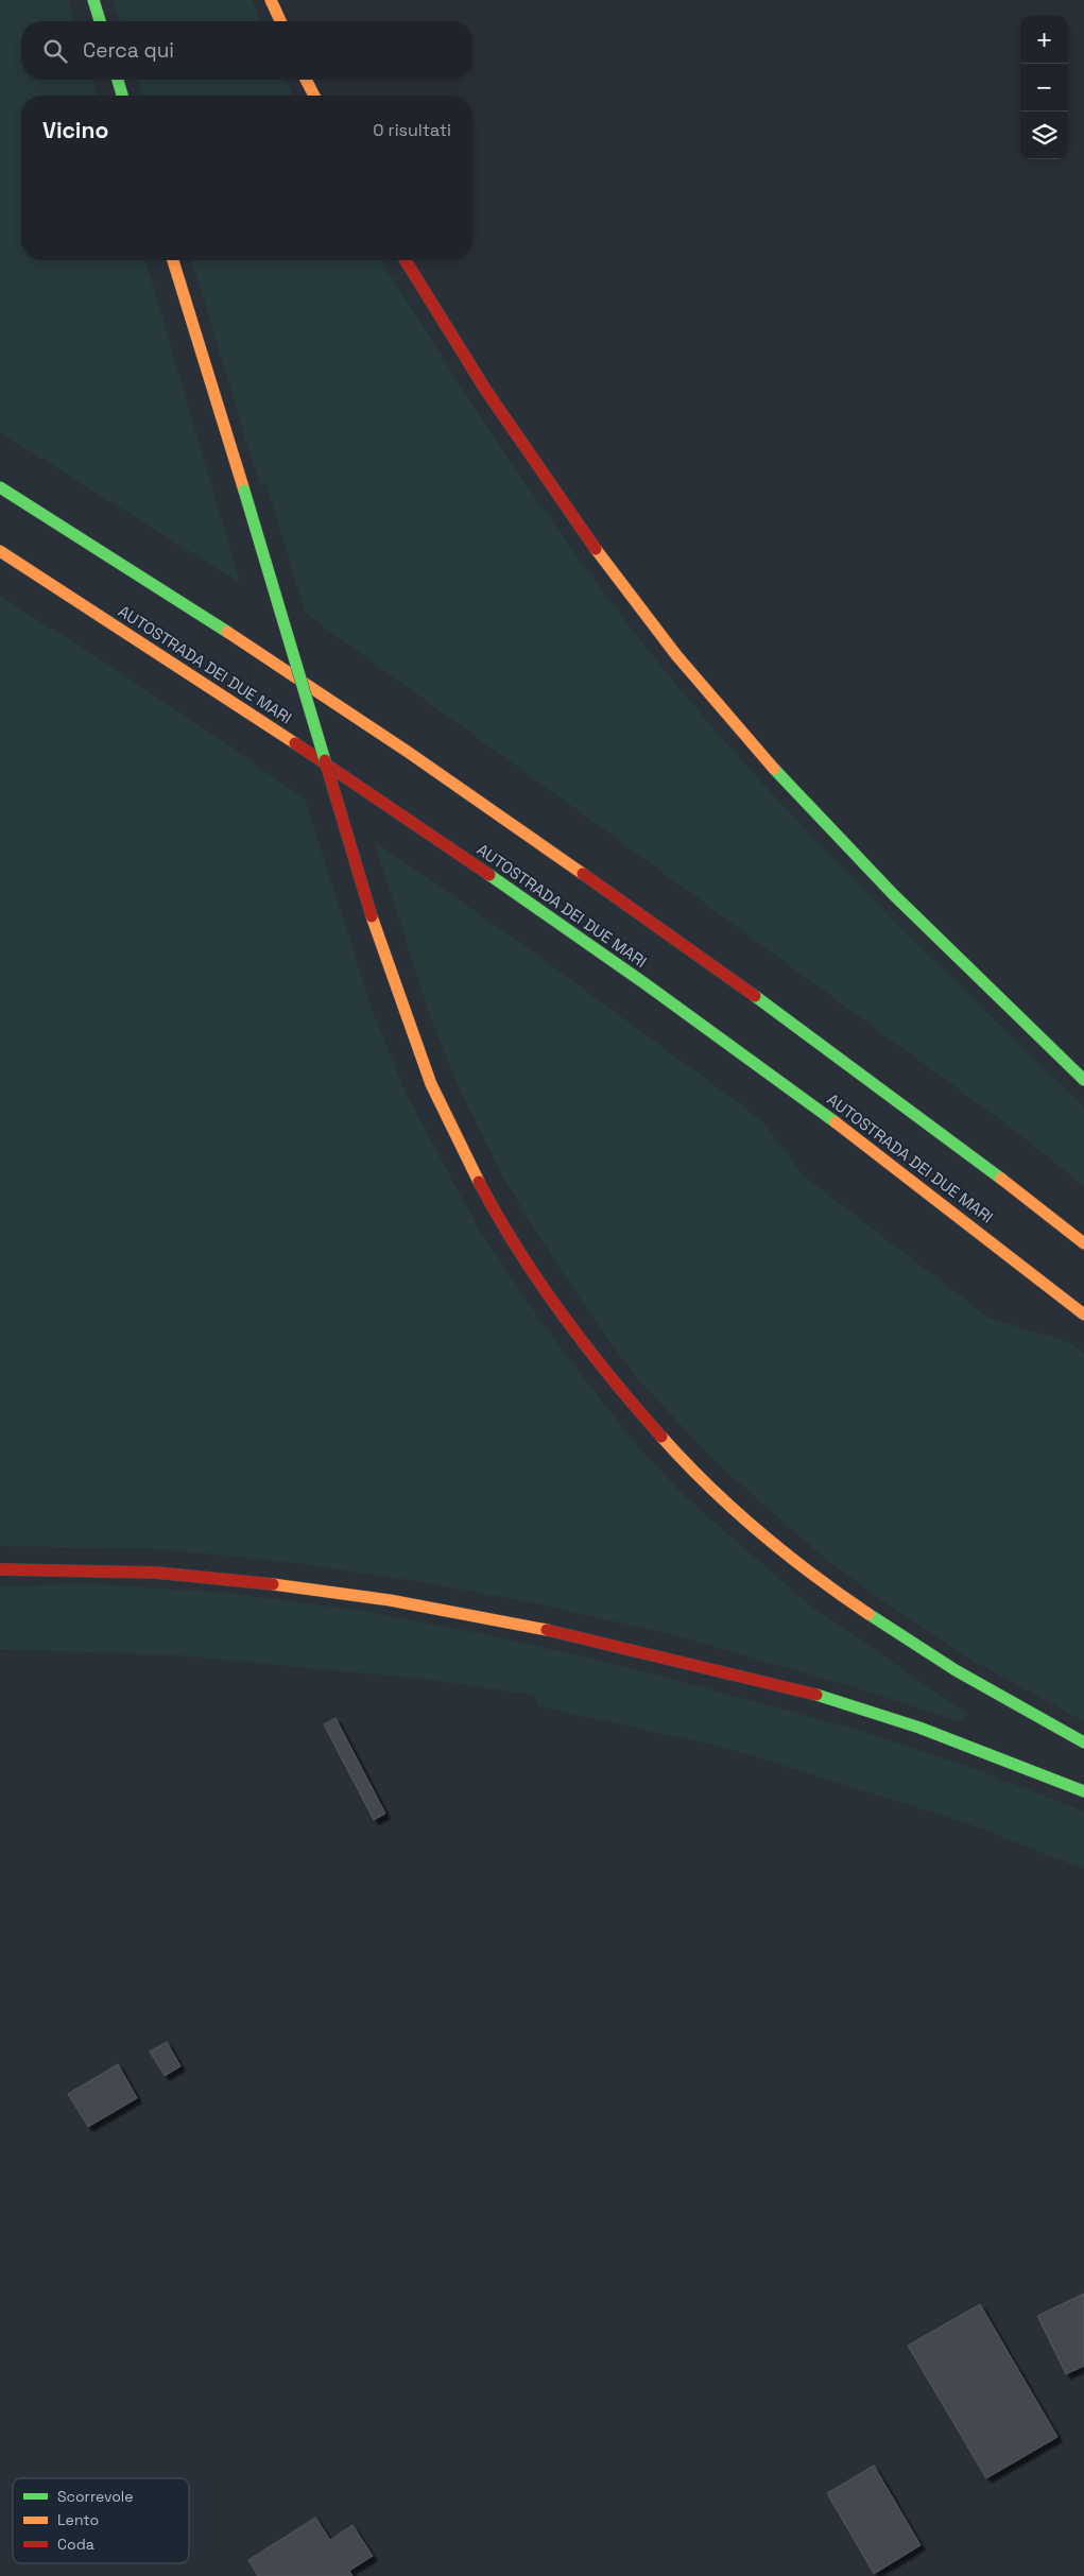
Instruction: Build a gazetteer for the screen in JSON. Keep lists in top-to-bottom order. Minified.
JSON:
{"streets":{"highway":["AUTOSTRADA DEI DUE MARI"]},"legend":["Scorrevole","Lento","Coda"],"page":{"map_buttons":["+","−"],"search":"Cerca qui","heading":["Vicino","0 risultati"]}}
